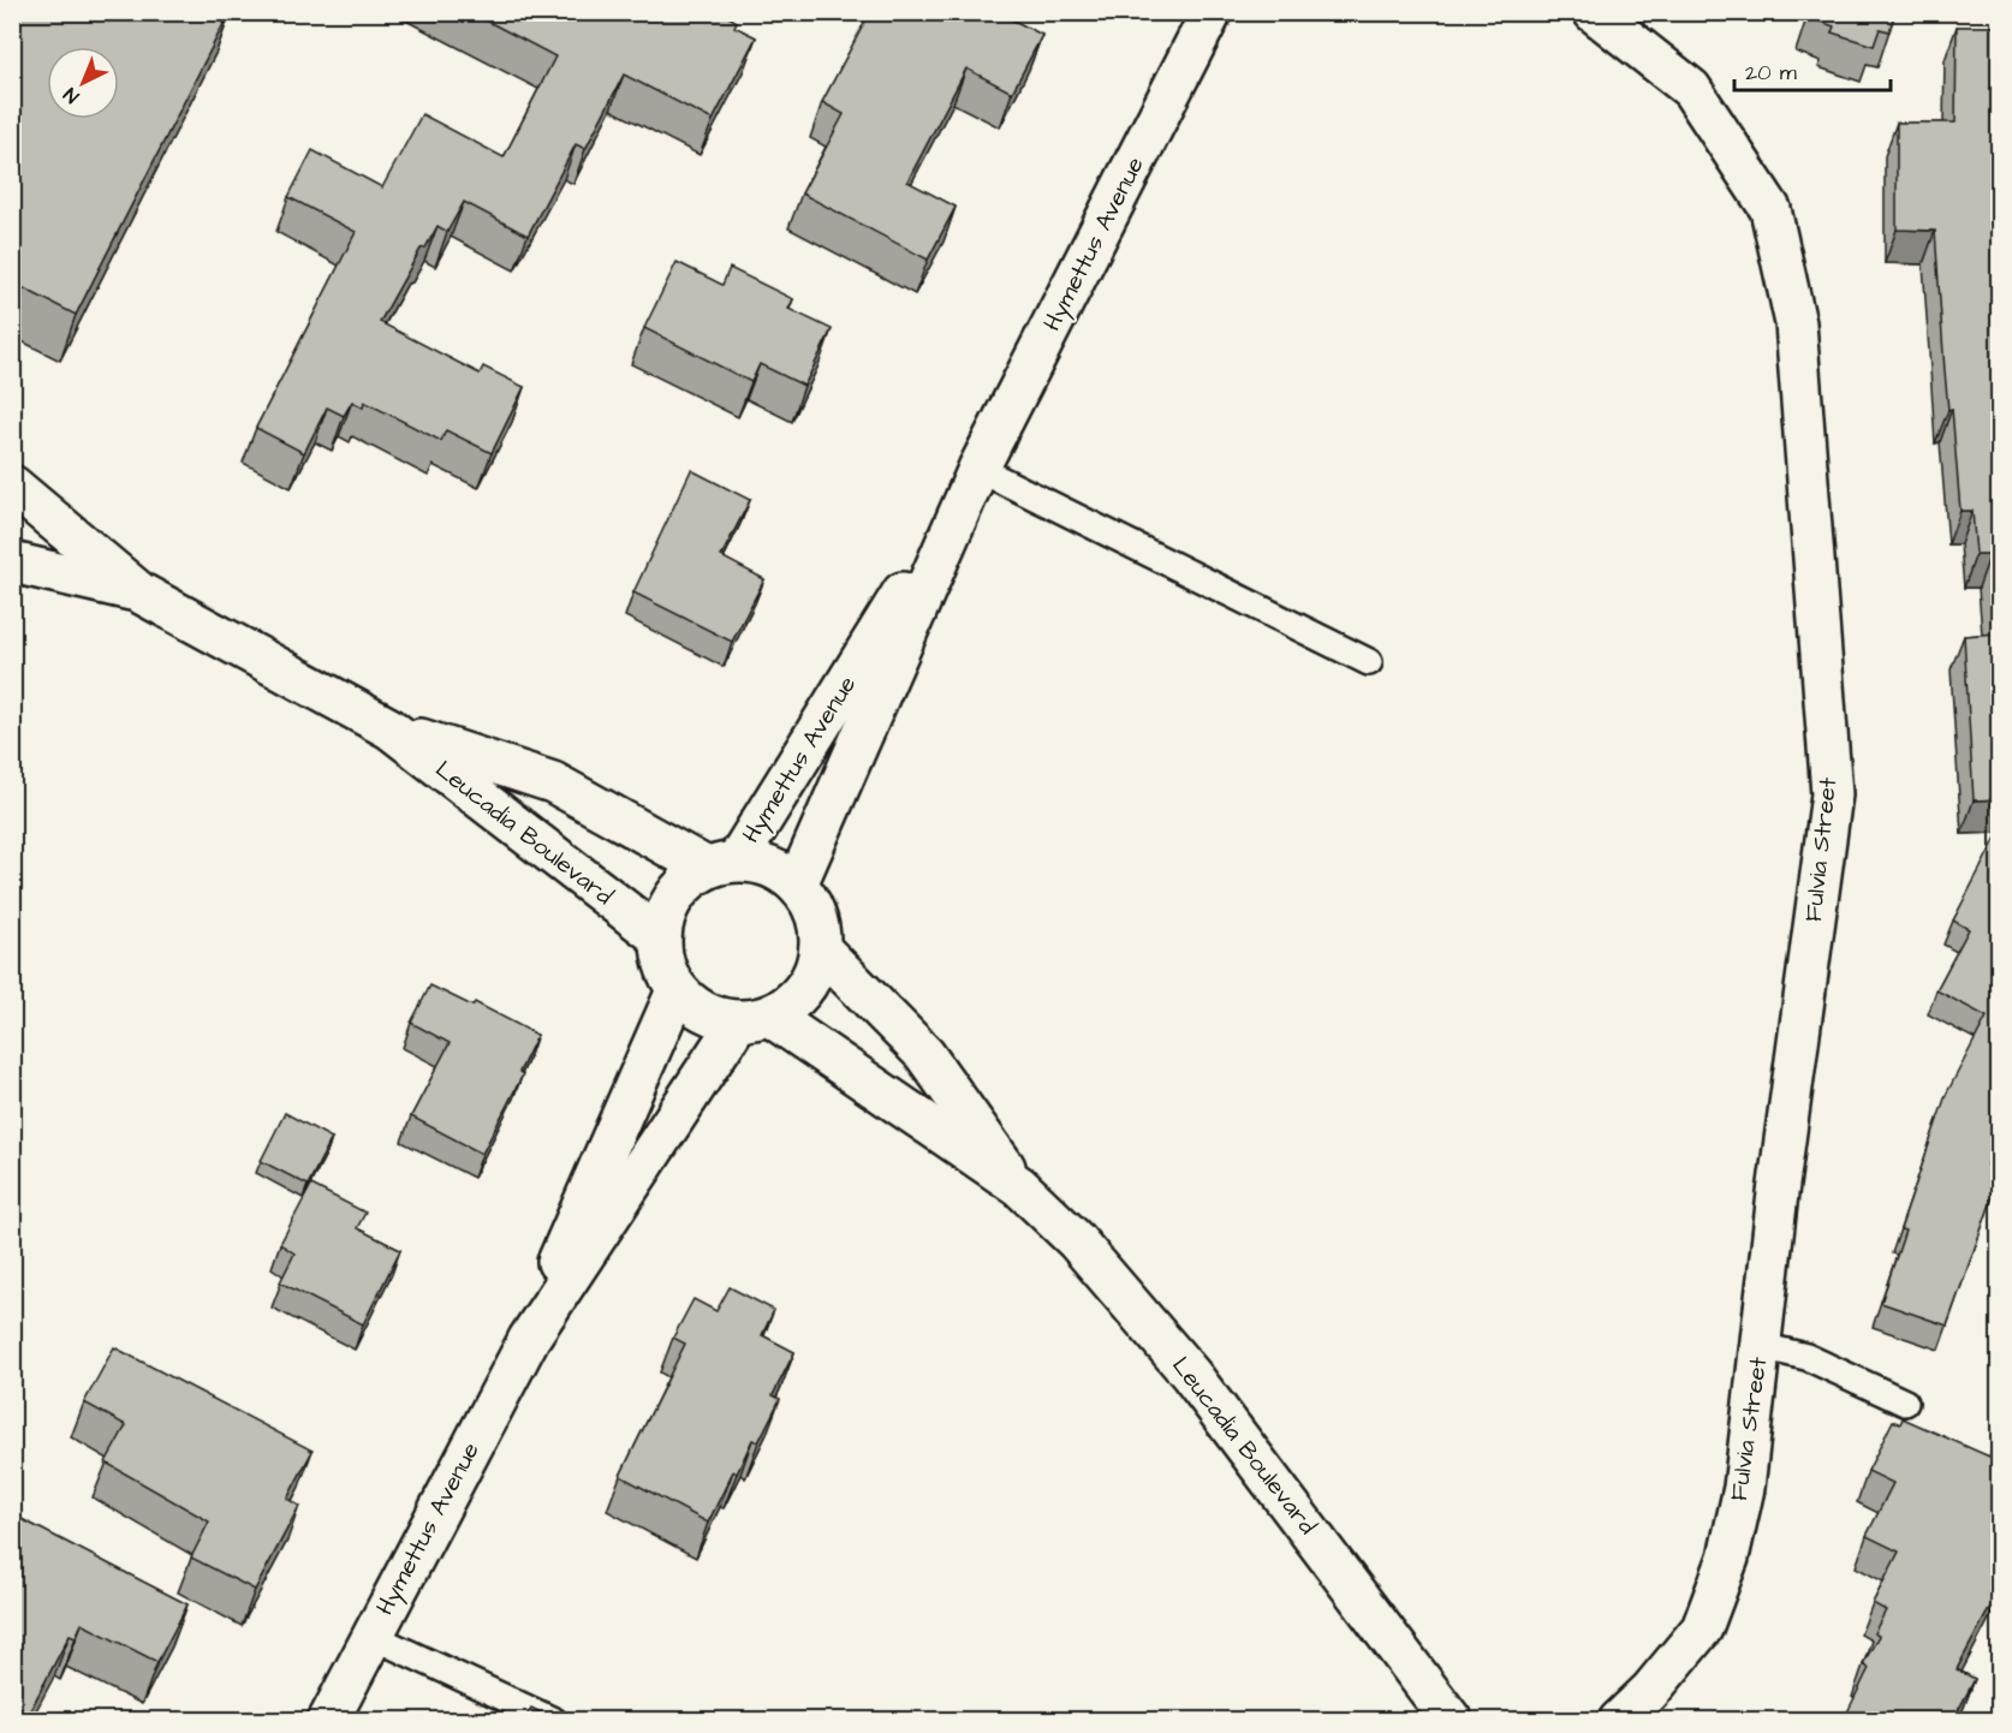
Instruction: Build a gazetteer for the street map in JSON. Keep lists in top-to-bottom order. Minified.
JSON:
{"streets":{"street":["Hymettus Avenue","Leucadia Boulevard","Fulvia Street"]},"crossings":[["Hymettus Avenue","Leucadia Boulevard"]],"scale_bar":"20 m","north":"bottom left"}
